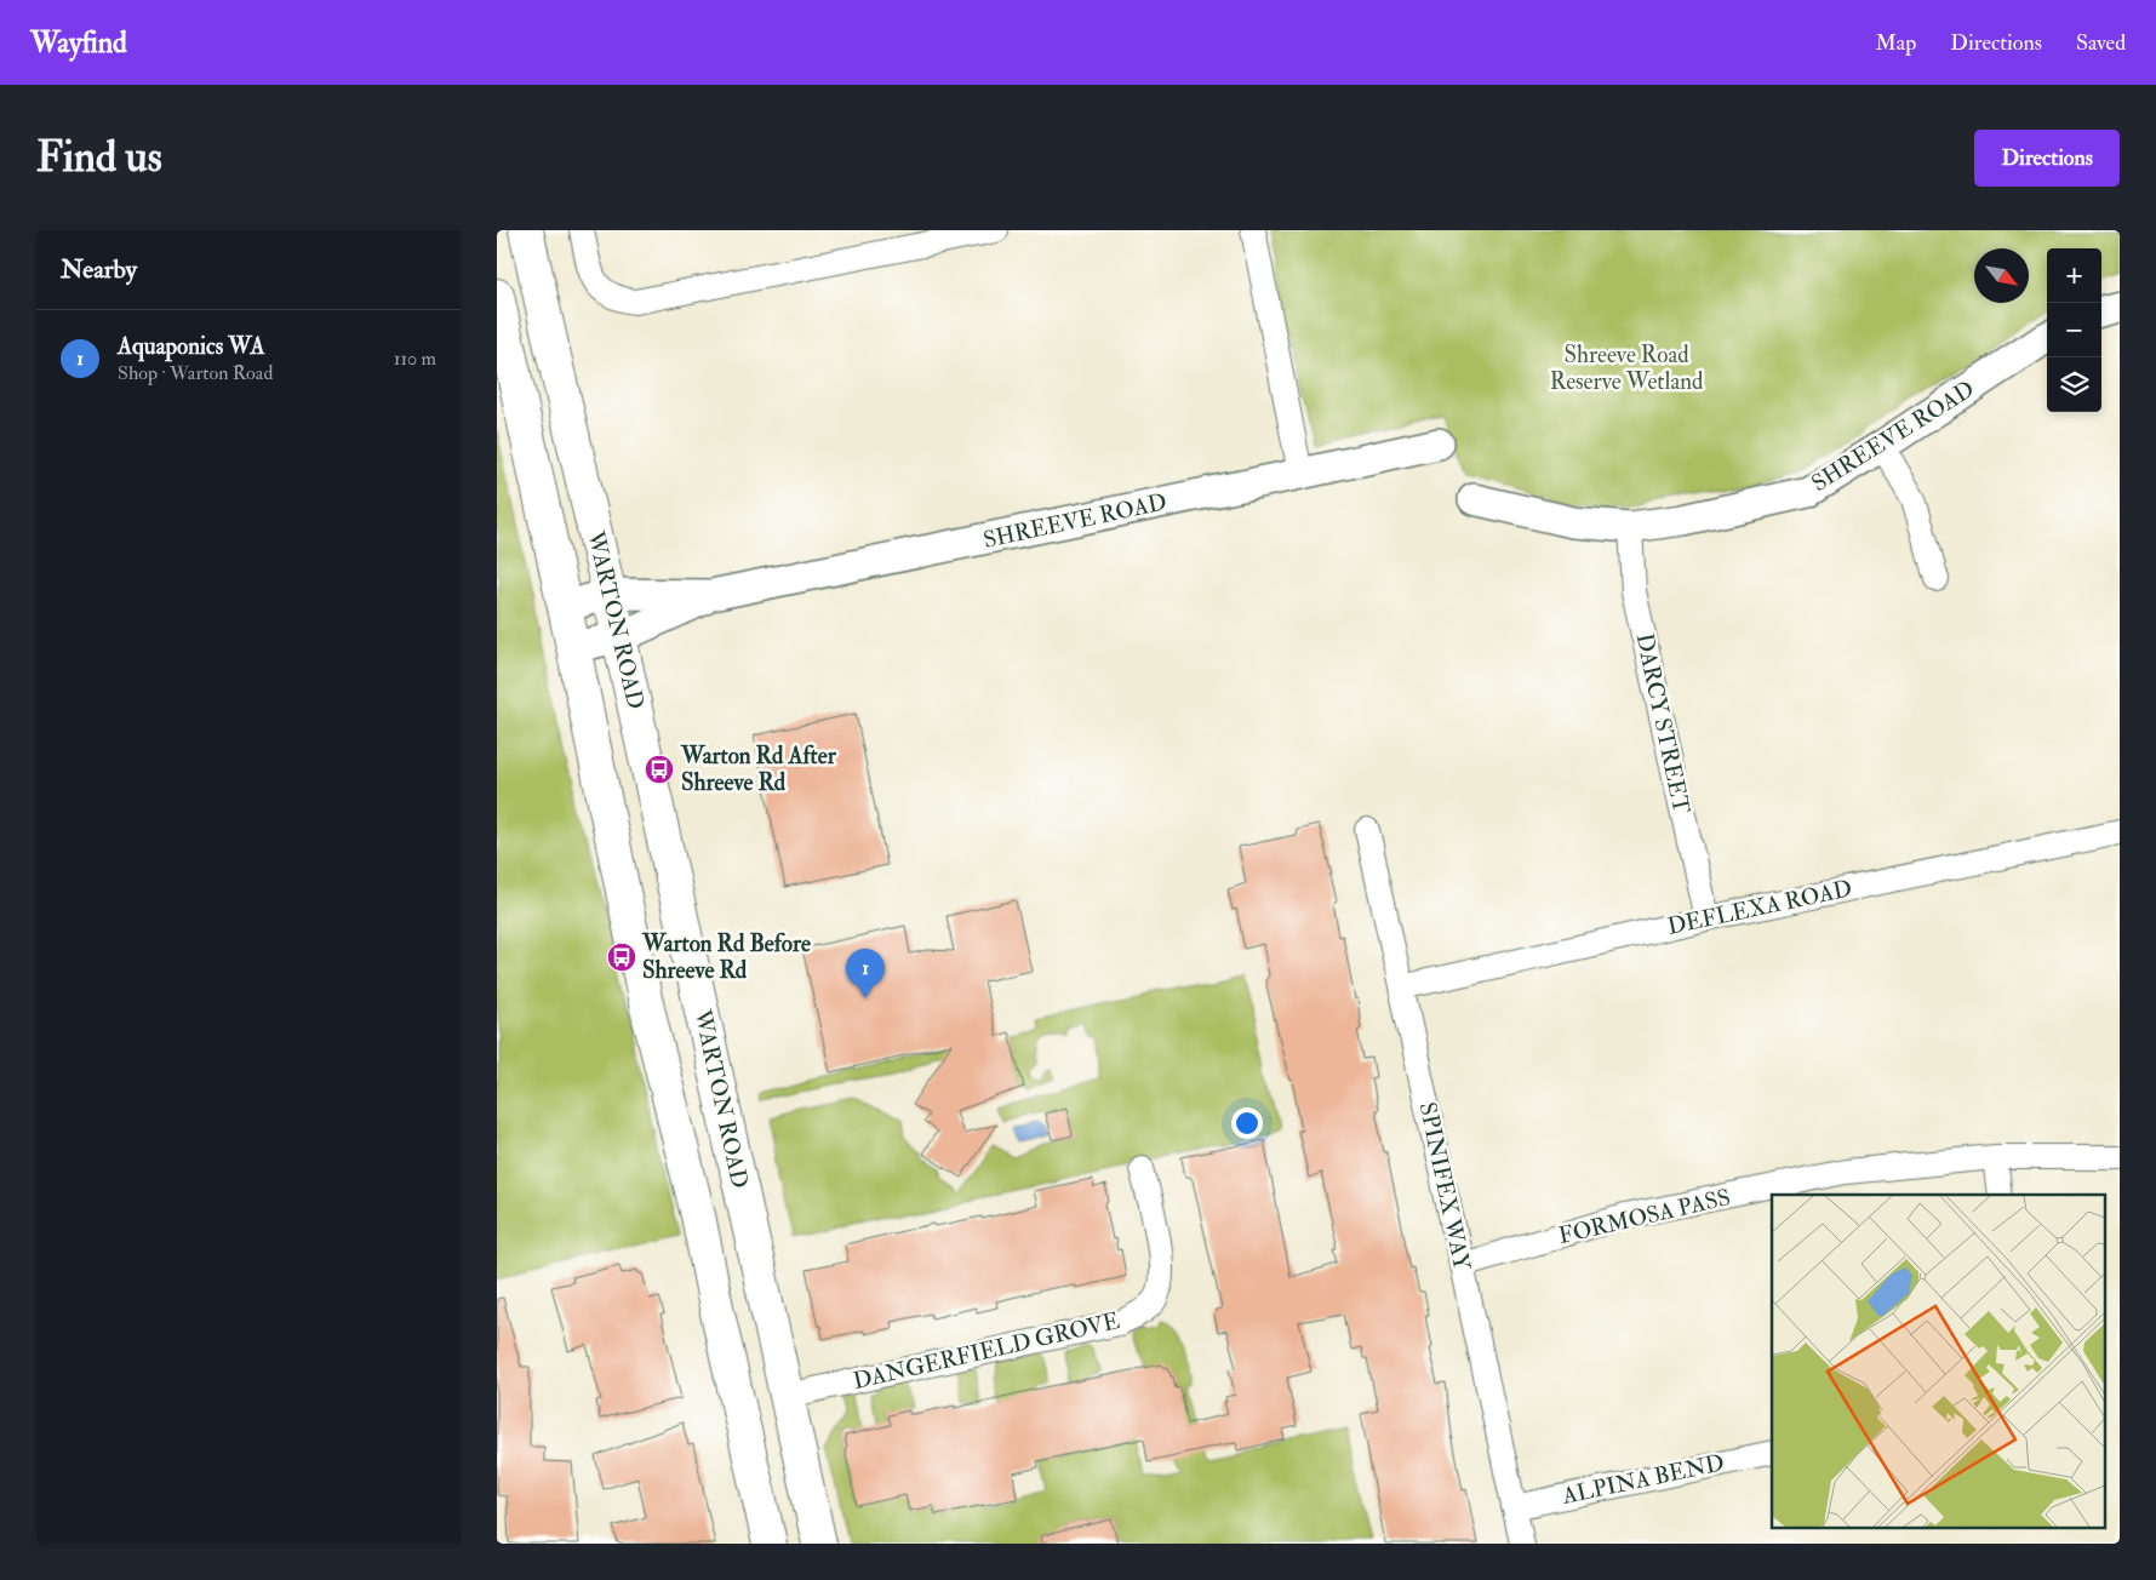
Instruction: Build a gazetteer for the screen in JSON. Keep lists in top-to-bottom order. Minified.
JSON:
{"streets":{"main road":["WARTON ROAD"],"street":["SHREEVE ROAD","DARCY STREET","DEFLEXA ROAD","SPINIFEX WAY","FORMOSA PASS","DANGERFIELD GROVE","ALPINA BEND"]},"crossings":[["SHREEVE ROAD","WARTON ROAD"],["SHREEVE ROAD","DARCY STREET"],["WARTON ROAD","DANGERFIELD GROVE"],["DARCY STREET","DEFLEXA ROAD"],["DEFLEXA ROAD","SPINIFEX WAY"],["SPINIFEX WAY","FORMOSA PASS"],["SPINIFEX WAY","ALPINA BEND"]],"parks":["Shreeve Road Reserve Wetland"],"places":{"bus stop":["Warton Rd After Shreeve Rd","Warton Rd Before Shreeve Rd"]},"north":"bottom right","page":{"header":"Wayfind","nav":["Map","Directions","Saved"],"buttons":"Directions","title":"Find us","heading":"Nearby","map_buttons":["+","−"],"list":[{"mark":"1","name":"Aquaponics WA","note":"Shop · Warton Road","value":"110 m"}],"pins":"1"}}
